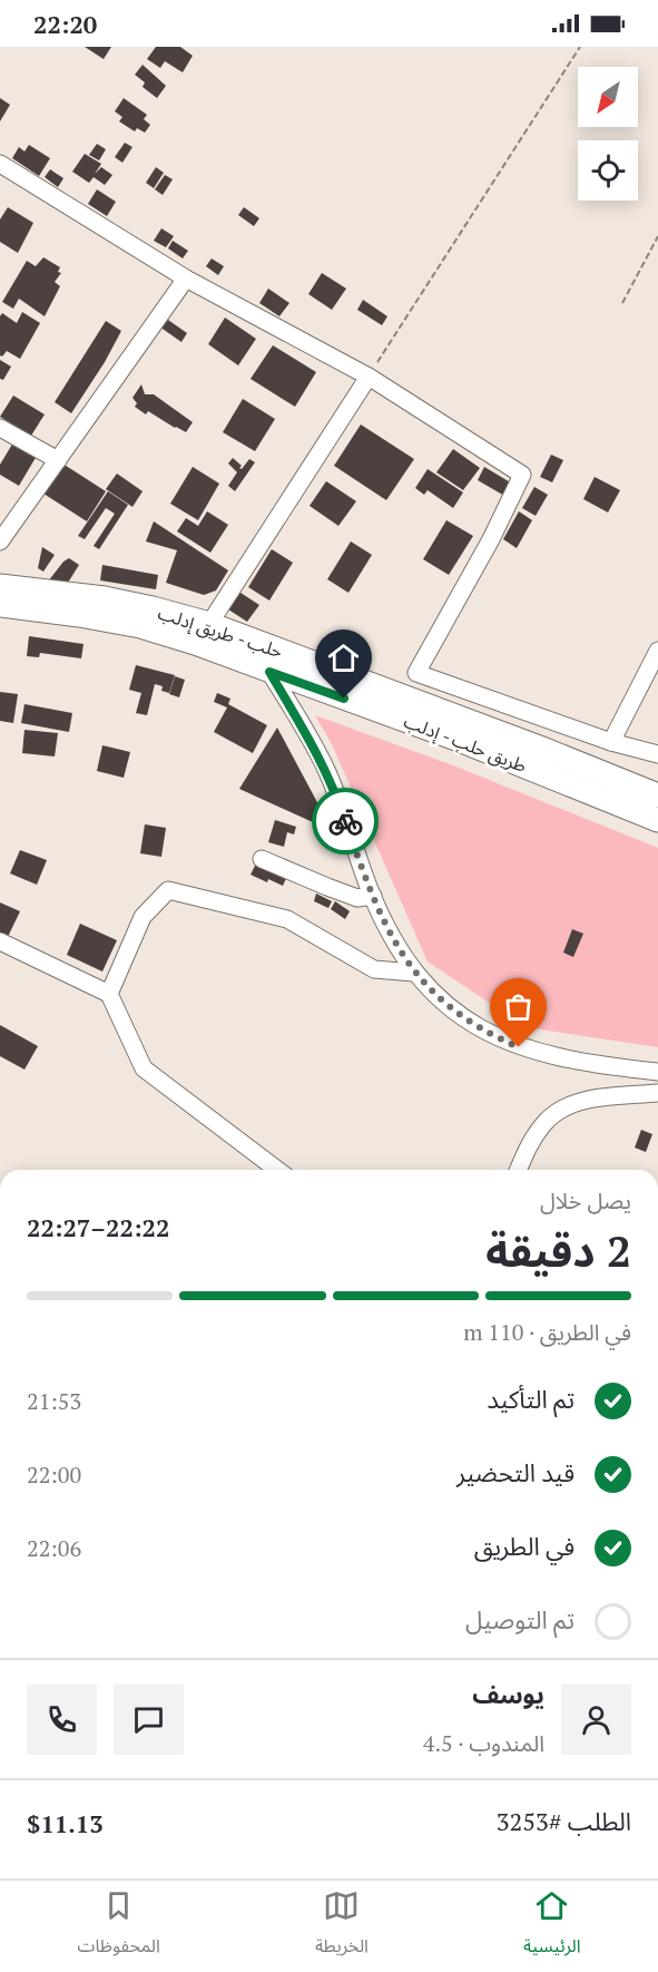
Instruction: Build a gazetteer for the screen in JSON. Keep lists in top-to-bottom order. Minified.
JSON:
{"streets":{"highway":["حلب - طريق إدلب","طريق حلب - إدلب"]},"north":"bottom left","page":{"status":"22:20","heading":["2 دقيقة","يصل خلال","22:22–22:27"],"panel":["يوسف","المندوب · 4.5","الطلب #3253","$11.13"],"bar":"في الطريق · 110 m","list":[["تم التأكيد","21:53"],["قيد التحضير","22:00"],["في الطريق","22:06"],"تم التوصيل"],"tabs":["الرئيسية","الخريطة","المحفوظات"]}}
